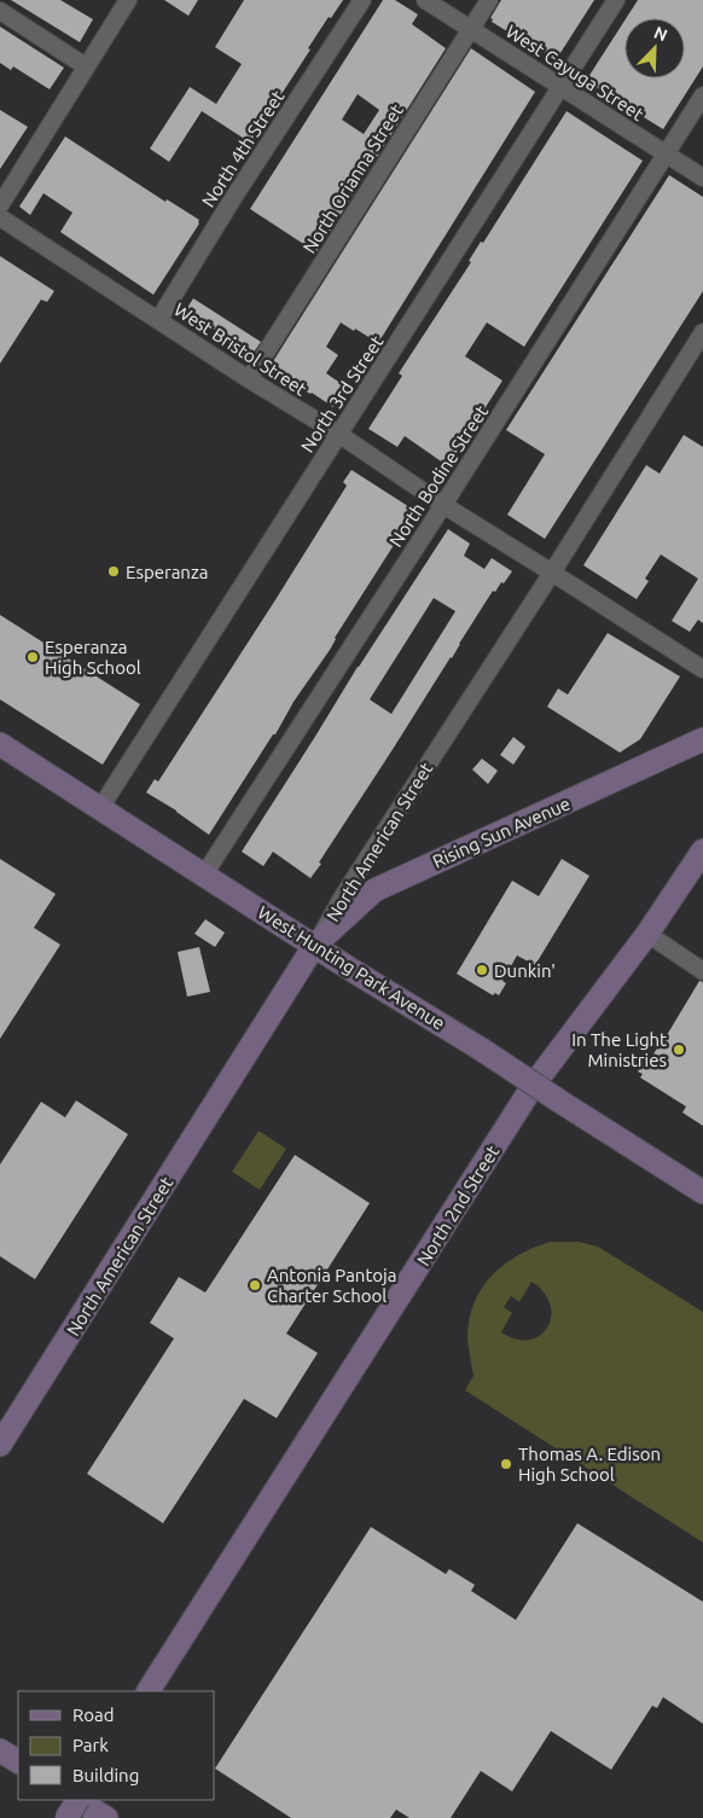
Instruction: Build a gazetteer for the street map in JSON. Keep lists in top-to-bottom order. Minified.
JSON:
{"streets":{"street":["West Cayuga Street","North 4th Street","North Orianna Street","West Bristol Street","North 3rd Street","North Bodine Street","Rising Sun Avenue","North American Street","West Hunting Park Avenue","North 2nd Street"]},"crossings":[["West Cayuga Street","North Orianna Street"],["West Cayuga Street","North 3rd Street"],["West Cayuga Street","North Bodine Street"],["North 4th Street","West Bristol Street"],["North Orianna Street","West Bristol Street"],["West Bristol Street","North 3rd Street"],["West Bristol Street","North Bodine Street"],["West Bristol Street","North American Street"],["North 3rd Street","West Hunting Park Avenue"],["North Bodine Street","West Hunting Park Avenue"],["Rising Sun Avenue","North American Street"],["Rising Sun Avenue","West Hunting Park Avenue"],["North American Street","West Hunting Park Avenue"]],"places":["Esperanza","Esperanza High School","Dunkin'","In The Light Ministries","Antonia Pantoja Charter School","Thomas A. Edison High School"],"legend":["Road","Park","Building"],"north":"top right"}
